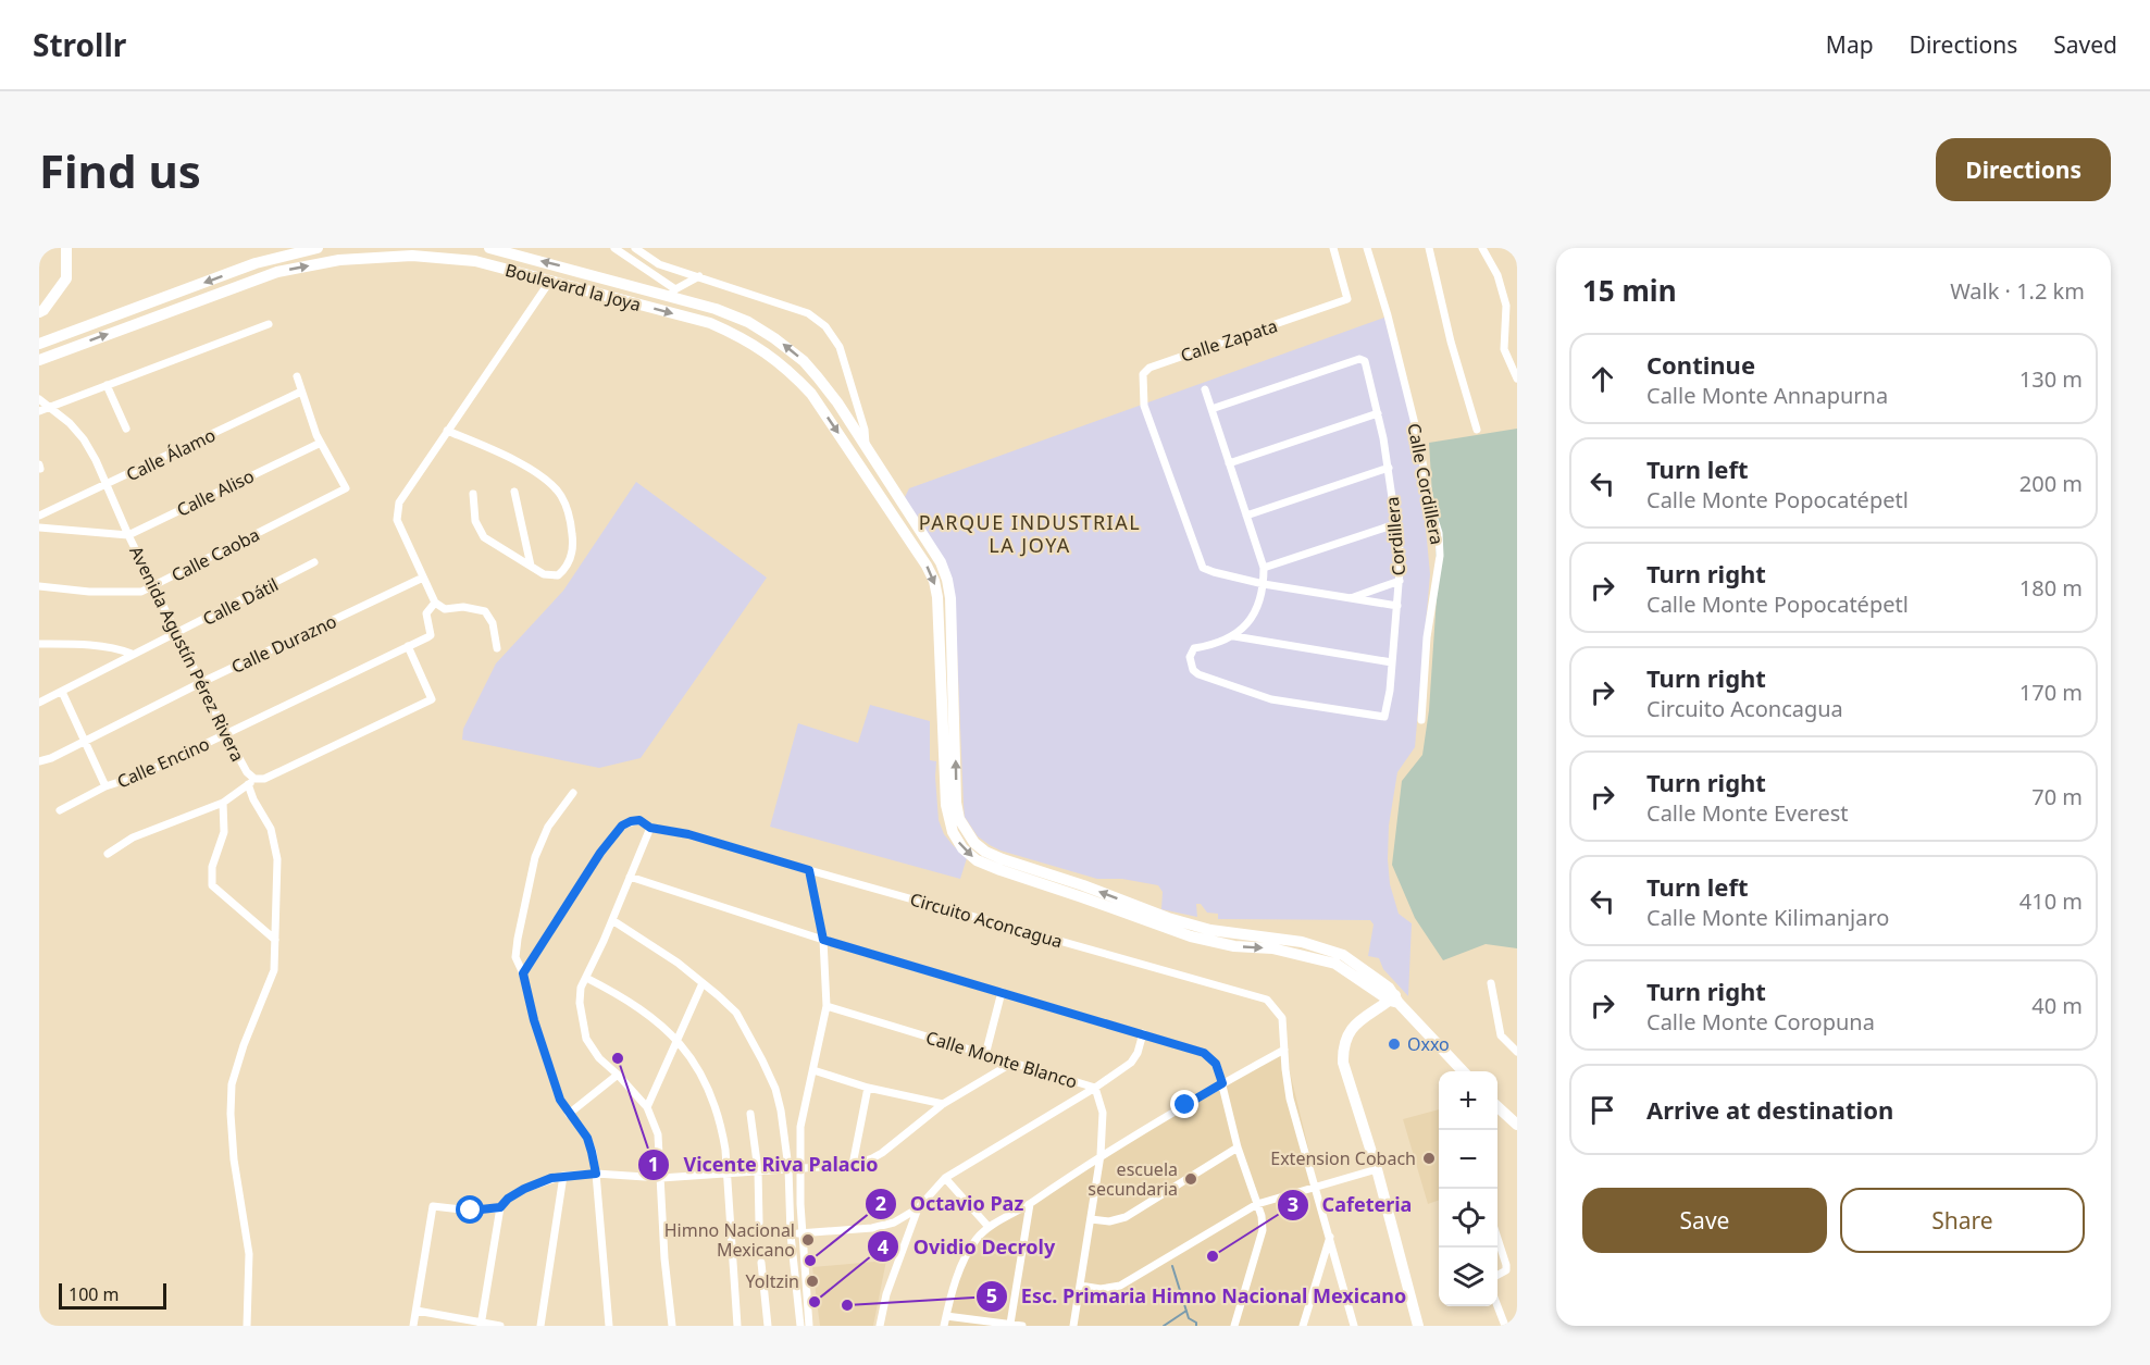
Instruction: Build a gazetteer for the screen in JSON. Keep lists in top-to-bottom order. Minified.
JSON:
{"streets":{"main road":["Boulevard la Joya"],"street":["Calle Zapata","Calle Álamo","Calle Cordillera","Calle Aliso","Cordillera","Calle Caoba","Calle Dátil","Calle Durazno","Avenida Agustín Pérez Rivera","Calle Encino","Circuito Aconcagua","Calle Monte Blanco"]},"crossings":[["Calle Álamo","Avenida Agustín Pérez Rivera"],["Calle Aliso","Calle Caoba"],["Calle Aliso","Avenida Agustín Pérez Rivera"],["Calle Caoba","Avenida Agustín Pérez Rivera"],["Calle Dátil","Avenida Agustín Pérez Rivera"],["Calle Durazno","Avenida Agustín Pérez Rivera"],["Avenida Agustín Pérez Rivera","Calle Encino"]],"districts":["PARQUE INDUSTRIAL LA JOYA"],"places":["Oxxo","Vicente Riva Palacio","Extension Cobach","escuela secundaria","Himno Nacional Mexicano","Cafeteria","Octavio Paz","Yoltzin","Ovidio Decroly","Esc. Primaria Himno Nacional Mexicano"],"scale_bar":"100 m","page":{"header":"Strollr","nav":["Map","Directions","Saved"],"buttons":["Directions",["Save","Share"]],"title":"Find us","heading":["15 min","Walk · 1.2 km"],"list":[["Continue","Calle Monte Annapurna","130 m"],["Turn left","Calle Monte Popocatépetl","200 m"],["Turn right","Calle Monte Popocatépetl","180 m"],["Turn right","Circuito Aconcagua","170 m"],["Turn right","Calle Monte Everest","70 m"],["Turn left","Calle Monte Kilimanjaro","410 m"],["Turn right","Calle Monte Coropuna","40 m"],"Arrive at destination"],"map_buttons":["+","−"],"scale":"100 m"}}
